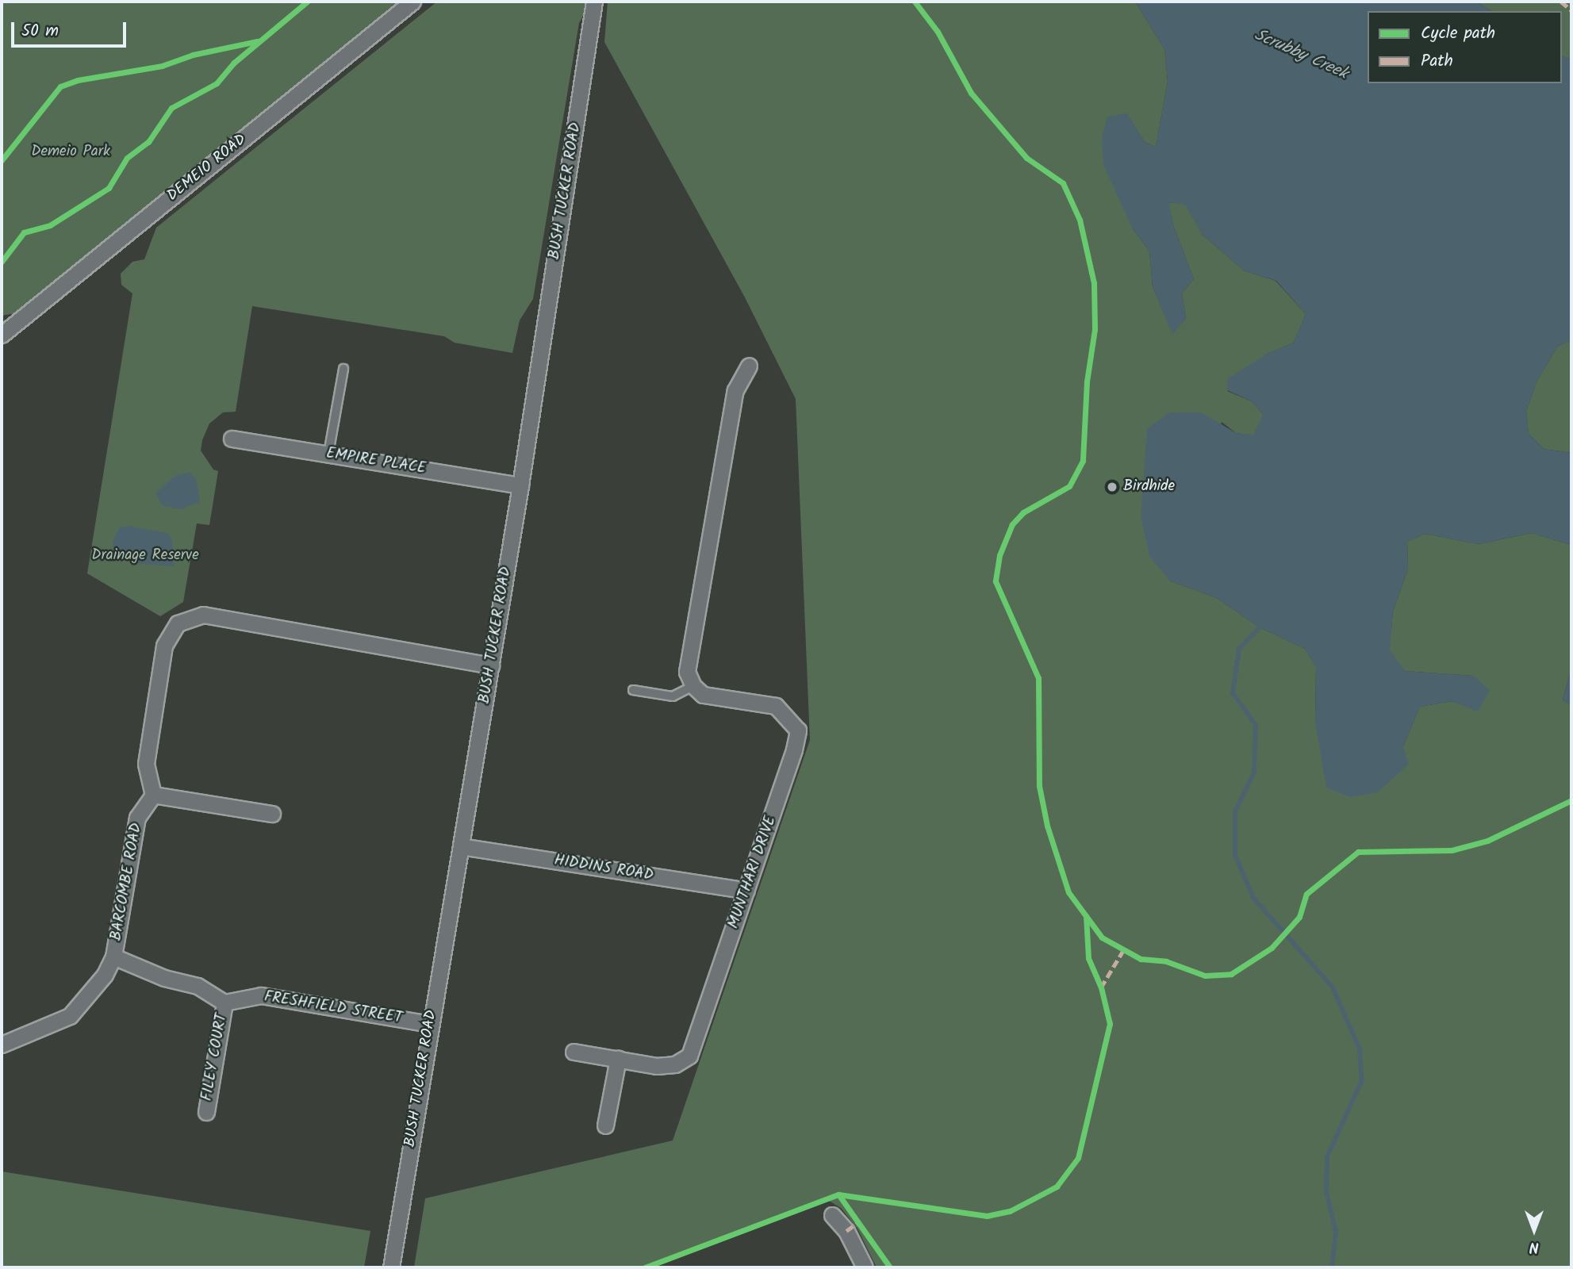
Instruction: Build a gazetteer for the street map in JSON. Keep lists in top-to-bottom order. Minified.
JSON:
{"streets":{"street":["DEMEIO ROAD","BUSH TUCKER ROAD","EMPIRE PLACE","HIDDINS ROAD","MUNTHARI DRIVE","BARCOMBE ROAD","FRESHFIELD STREET","FILEY COURT"]},"crossings":[["BUSH TUCKER ROAD","EMPIRE PLACE"],["BUSH TUCKER ROAD","HIDDINS ROAD"],["BUSH TUCKER ROAD","FRESHFIELD STREET"],["HIDDINS ROAD","MUNTHARI DRIVE"],["FRESHFIELD STREET","FILEY COURT"]],"water":["Scrubby Creek"],"parks":["Demeio Park","Drainage Reserve"],"places":["Birdhide"],"legend":["Cycle path","Path"],"scale_bar":"50 m","north":"bottom"}
